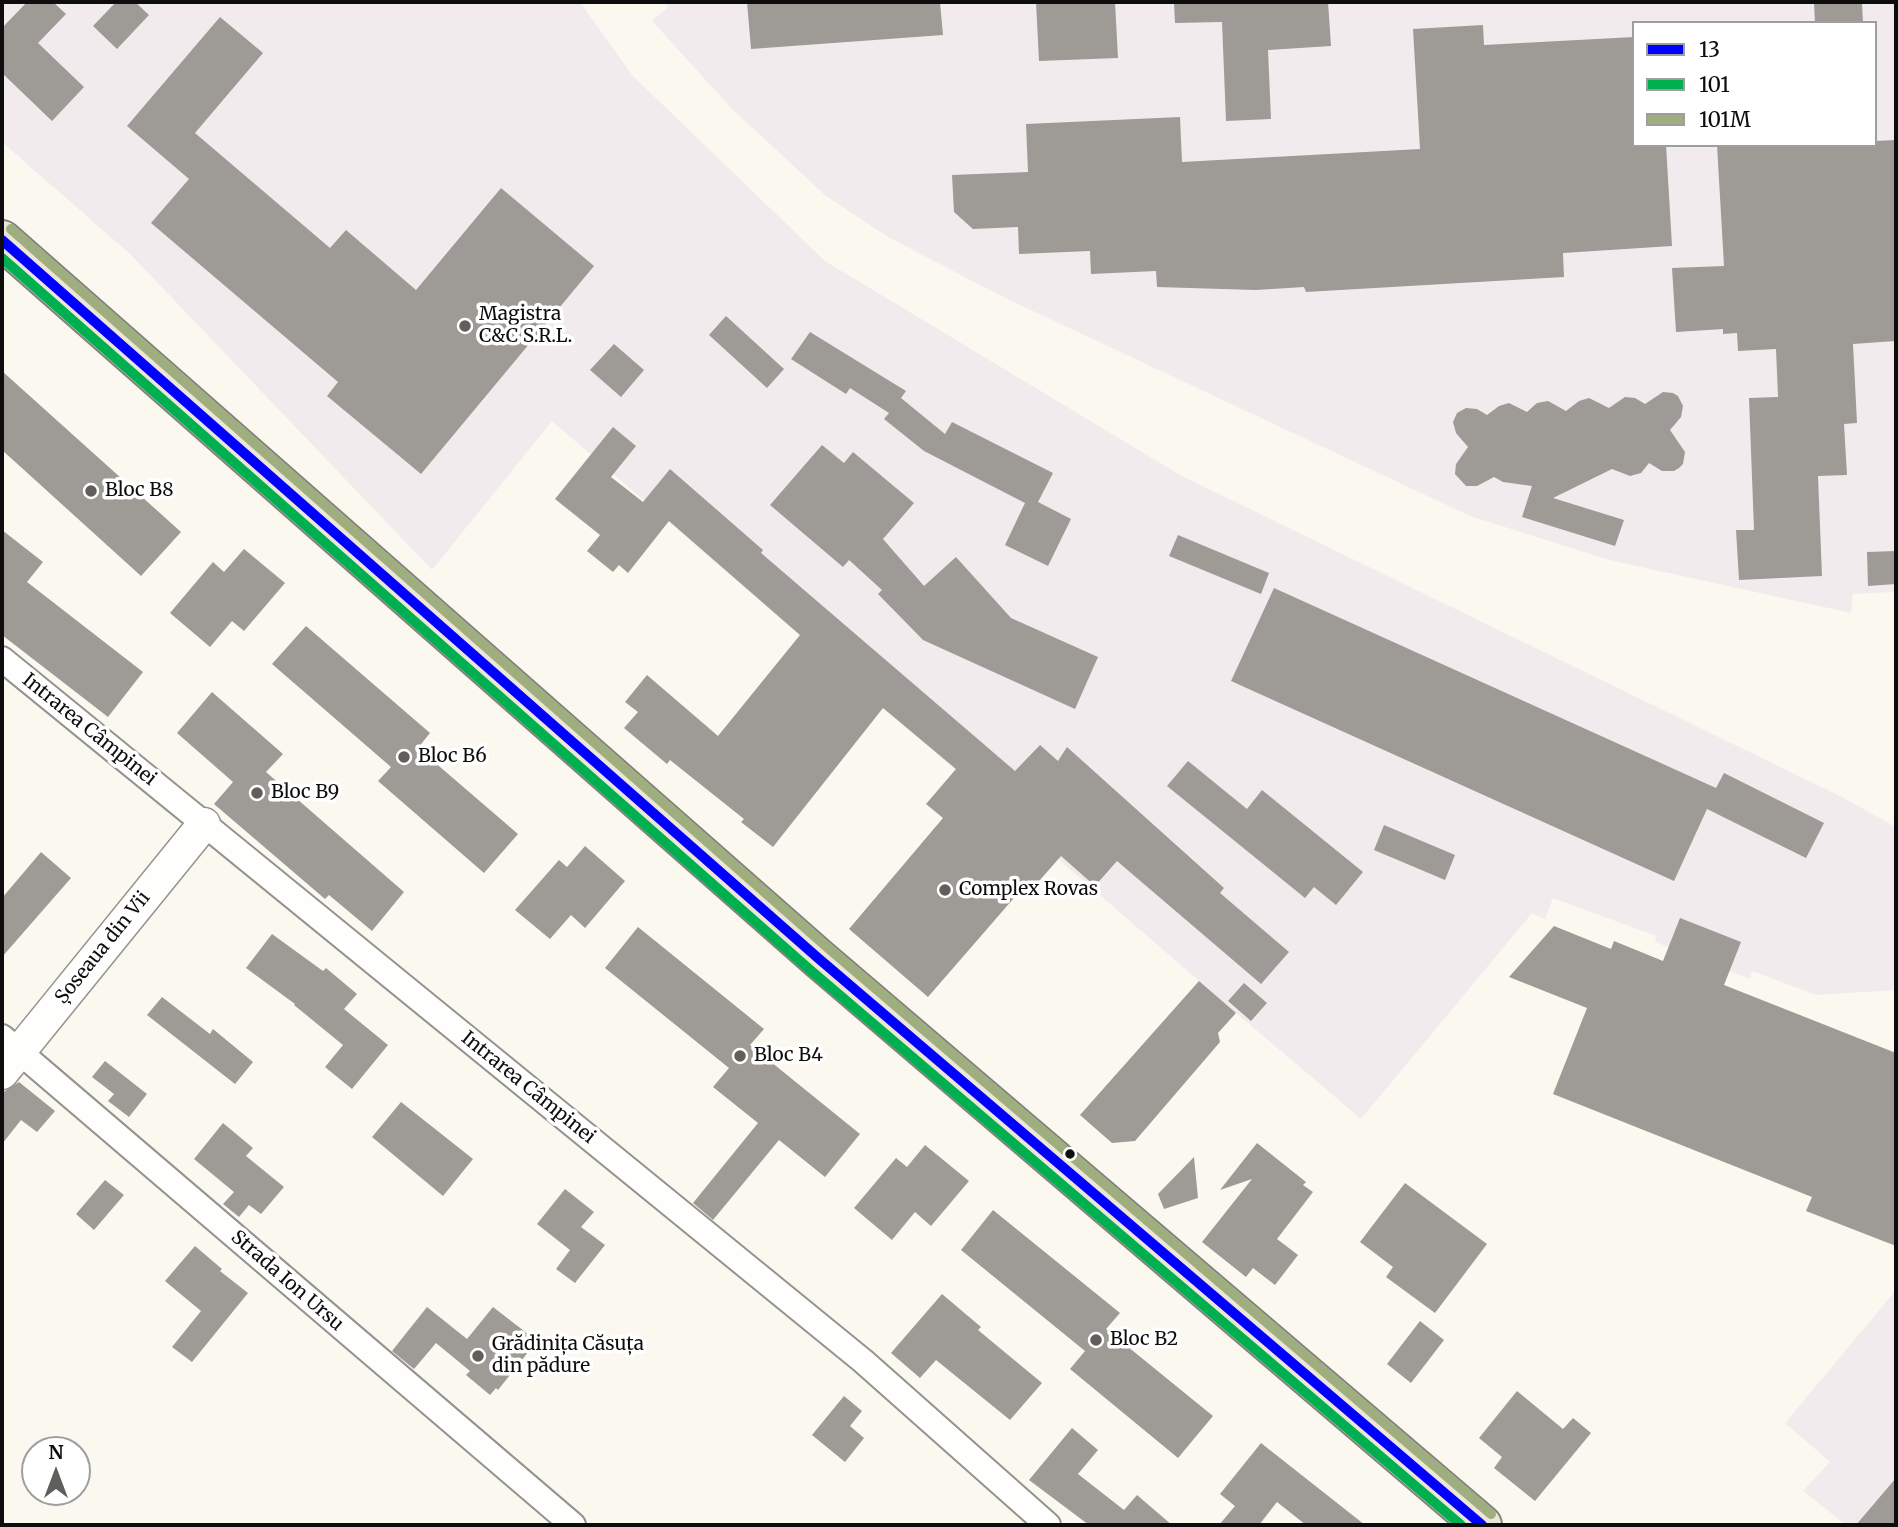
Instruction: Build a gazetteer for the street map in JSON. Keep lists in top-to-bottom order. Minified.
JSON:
{"streets":{"street":["Intrarea Câmpinei","Șoseaua din Vii","Strada Ion Ursu"]},"crossings":[["Intrarea Câmpinei","Șoseaua din Vii"],["Șoseaua din Vii","Strada Ion Ursu"]],"places":["Magistra C&C S.R.L.","Bloc B8","Bloc B6","Bloc B9","Complex Rovas","Bloc B4","Bloc B2","Grădinița Căsuța din pădure"],"lines":["transit line 101M","transit line 13","transit line 101"],"legend":["13","101","101M"],"north":"top"}
